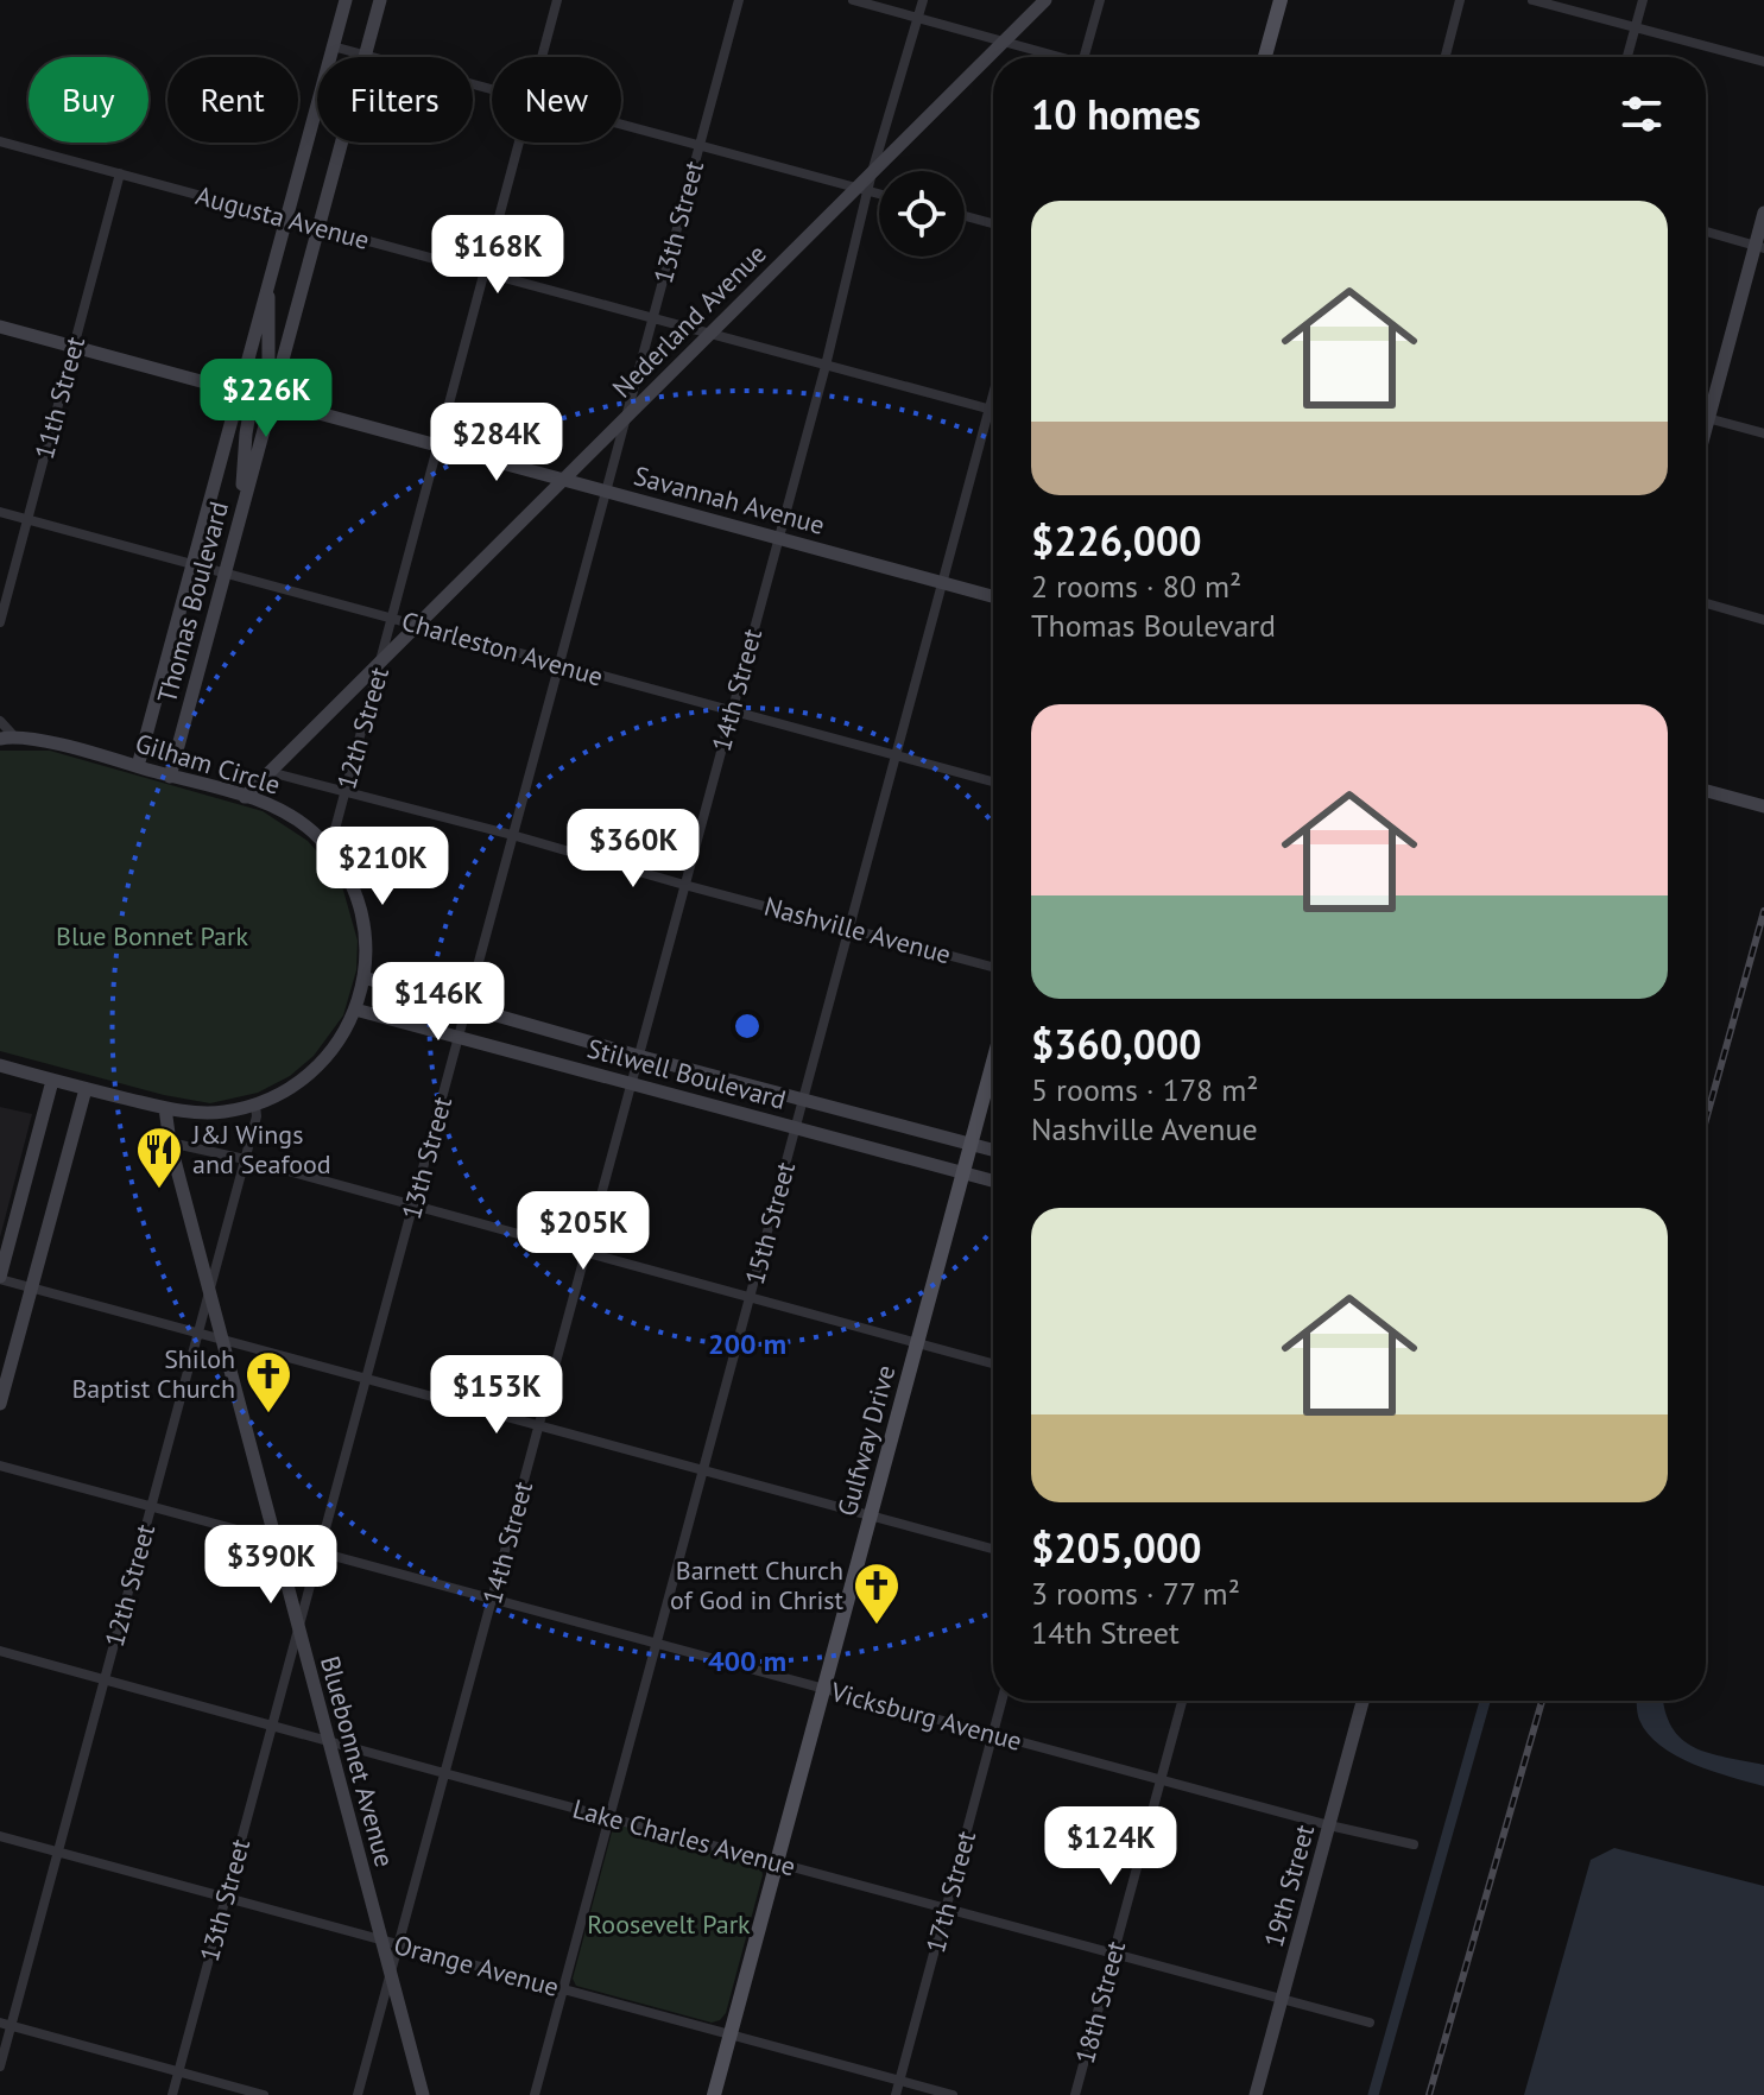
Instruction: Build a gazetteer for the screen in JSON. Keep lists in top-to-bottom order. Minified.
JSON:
{"streets":{"main road":["Gulfway Drive"],"street":["Augusta Avenue","13th Street","Nederland Avenue","11th Street","Savannah Avenue","Thomas Boulevard","Charleston Avenue","14th Street","12th Street","Gilham Circle","Nashville Avenue","Stilwell Boulevard","15th Street","Vicksburg Avenue","Bluebonnet Avenue","Lake Charles Avenue","19th Street","17th Street","Orange Avenue","18th Street"]},"crossings":[["Augusta Avenue","13th Street"],["Augusta Avenue","Nederland Avenue"],["Augusta Avenue","11th Street"],["Augusta Avenue","Thomas Boulevard"],["Augusta Avenue","14th Street"],["Augusta Avenue","12th Street"],["Augusta Avenue","15th Street"],["13th Street","Nederland Avenue"],["13th Street","Savannah Avenue"],["13th Street","Charleston Avenue"],["13th Street","Nashville Avenue"],["13th Street","Stilwell Boulevard"],["13th Street","Vicksburg Avenue"],["13th Street","Bluebonnet Avenue"],["13th Street","Lake Charles Avenue"],["13th Street","Orange Avenue"],["Nederland Avenue","Savannah Avenue"],["Nederland Avenue","Charleston Avenue"],["Nederland Avenue","14th Street"],["Nederland Avenue","12th Street"],["Nederland Avenue","Gilham Circle"],["Nederland Avenue","Nashville Avenue"],["11th Street","Savannah Avenue"],["11th Street","Charleston Avenue"],["Savannah Avenue","Thomas Boulevard"],["Savannah Avenue","14th Street"],["Savannah Avenue","12th Street"],["Savannah Avenue","15th Street"],["Thomas Boulevard","Charleston Avenue"],["Thomas Boulevard","Gilham Circle"],["Charleston Avenue","14th Street"],["Charleston Avenue","12th Street"],["Charleston Avenue","15th Street"],["14th Street","Nashville Avenue"],["14th Street","Stilwell Boulevard"],["14th Street","Vicksburg Avenue"],["14th Street","Bluebonnet Avenue"],["14th Street","Lake Charles Avenue"],["14th Street","Orange Avenue"],["12th Street","Gilham Circle"],["12th Street","Nashville Avenue"],["12th Street","Vicksburg Avenue"],["12th Street","Bluebonnet Avenue"],["12th Street","Lake Charles Avenue"],["12th Street","Orange Avenue"],["Gilham Circle","Stilwell Boulevard"],["Gilham Circle","Bluebonnet Avenue"],["Nashville Avenue","15th Street"],["Stilwell Boulevard","15th Street"],["Stilwell Boulevard","Gulfway Drive"],["15th Street","Vicksburg Avenue"],["15th Street","Lake Charles Avenue"],["15th Street","Orange Avenue"],["Gulfway Drive","Vicksburg Avenue"],["Gulfway Drive","Lake Charles Avenue"],["Gulfway Drive","Orange Avenue"],["Vicksburg Avenue","Bluebonnet Avenue"],["Vicksburg Avenue","19th Street"],["Vicksburg Avenue","17th Street"],["Vicksburg Avenue","18th Street"],["Bluebonnet Avenue","Lake Charles Avenue"],["Bluebonnet Avenue","Orange Avenue"],["Lake Charles Avenue","19th Street"],["Lake Charles Avenue","17th Street"],["Lake Charles Avenue","18th Street"],["17th Street","Orange Avenue"]],"parks":["Blue Bonnet Park","Roosevelt Park"],"places":{"restaurant":["J&J Wings and Seafood"],"church":["Shiloh Baptist Church","Barnett Church of God in Christ"]},"page":{"chip":["Buy","Rent","Filters","New"],"heading":"10 homes","list":[{"name":"$226,000","note":"2 rooms · 80 m² · Thomas Boulevard"},{"name":"$360,000","note":"5 rooms · 178 m² · Nashville Avenue"},{"name":"$205,000","note":"3 rooms · 77 m² · 14th Street"}],"price":["$168K","$226K","$284K","$360K","$210K","$146K","$205K","$153K","$390K","$124K"]},"rings":["200 m","400 m"]}
